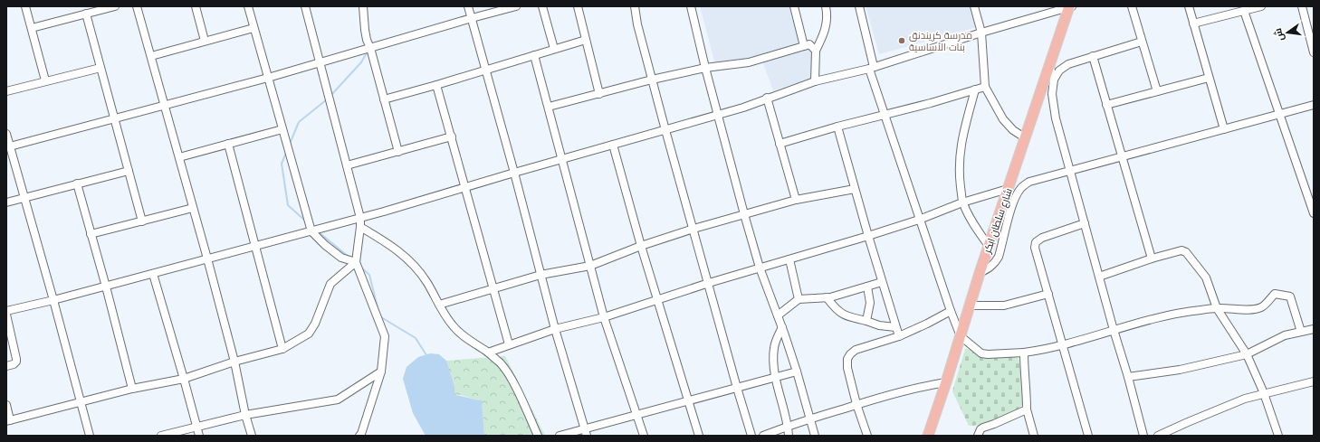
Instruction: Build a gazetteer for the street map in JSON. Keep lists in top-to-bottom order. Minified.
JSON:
{"streets":{"highway":["شارع سلطان ابكر"]},"places":["مدرسة كريندنق بنات الأساسية"],"north":"left"}
